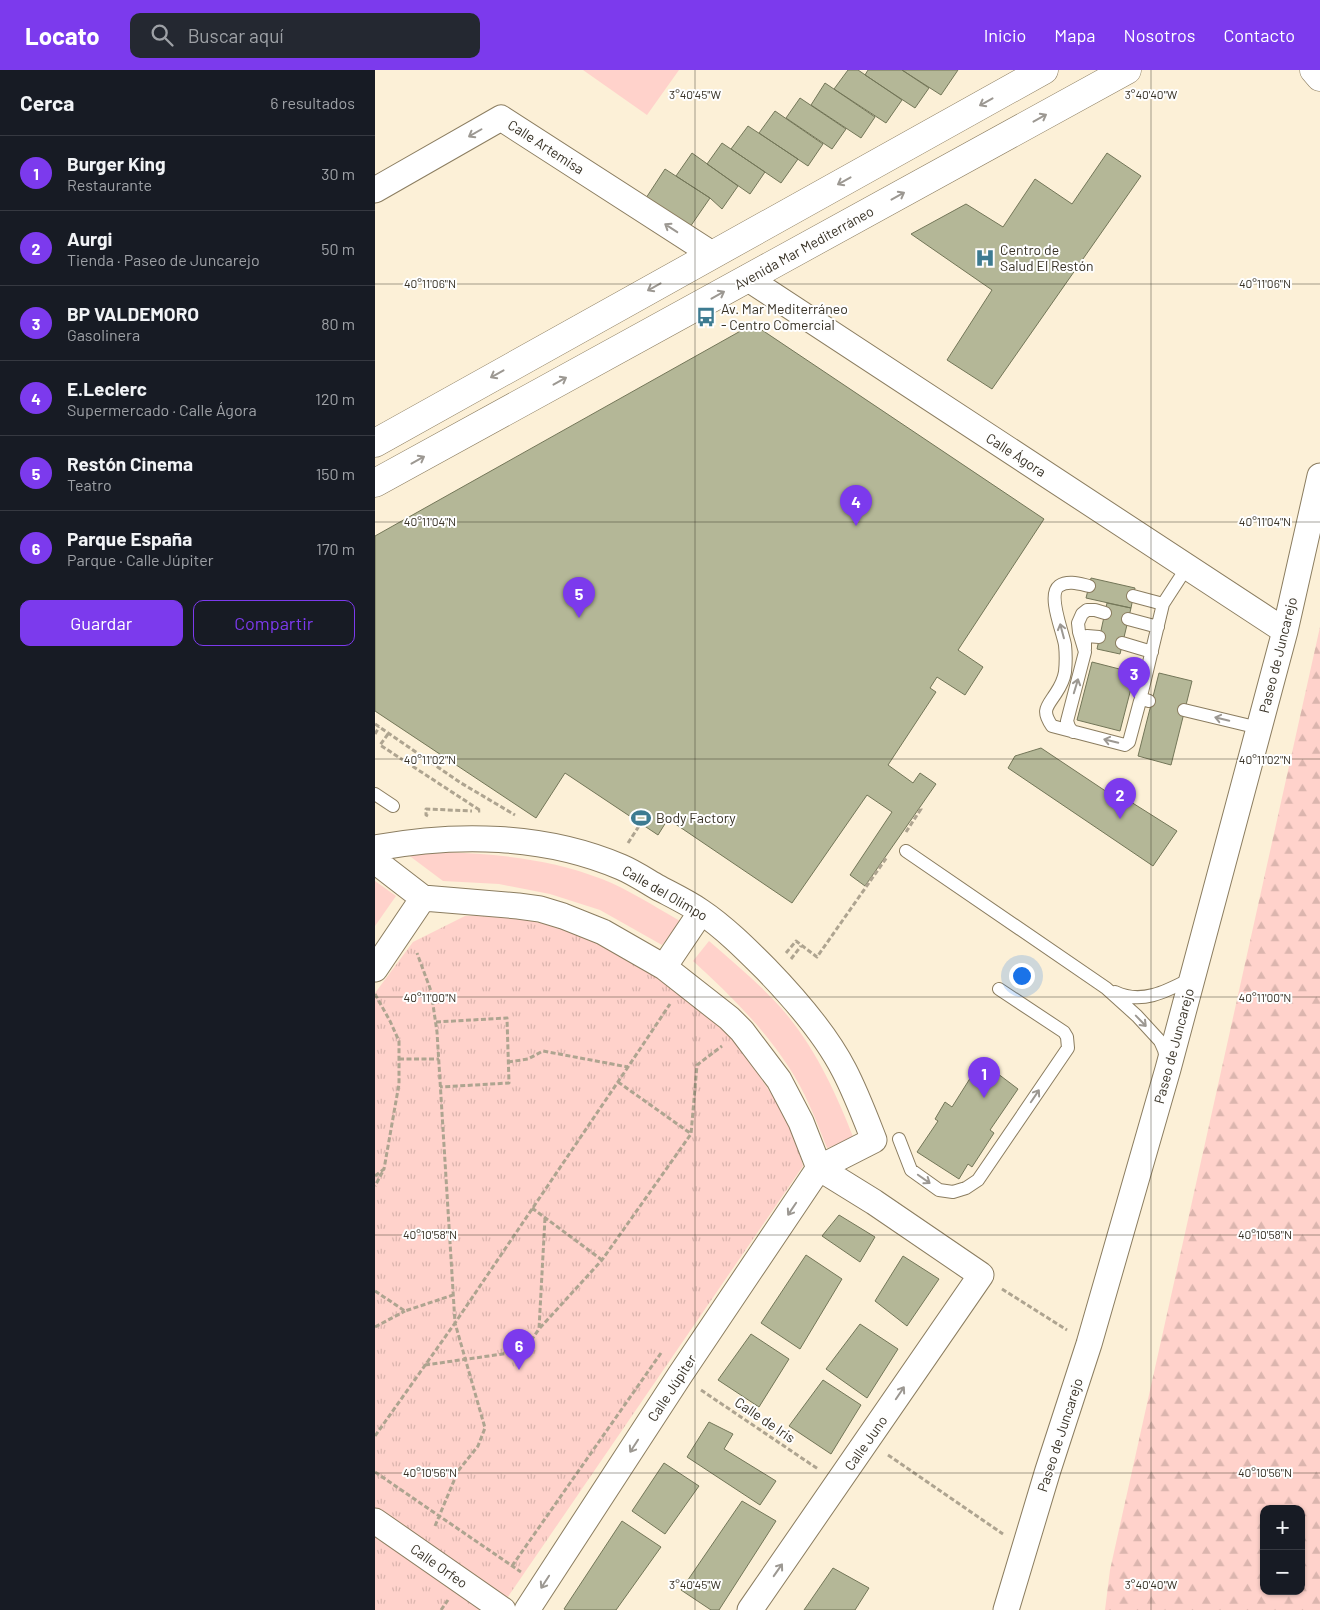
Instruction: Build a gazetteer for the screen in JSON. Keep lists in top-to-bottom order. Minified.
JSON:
{"streets":{"street":["Calle Artemisa","Avenida Mar Mediterráneo","Calle Ágora","Paseo de Juncarejo","Calle del Olimpo","Calle Júpiter","Calle Juno","Calle Orfeo"],"path":["Calle de Iris"]},"crossings":[["Avenida Mar Mediterráneo","Calle Ágora"],["Calle Ágora","Paseo de Juncarejo"],["Calle del Olimpo","Calle Júpiter"],["Calle Júpiter","Calle de Iris"],["Calle de Iris","Calle Juno"]],"one_way":["Calle Artemisa","Calle Júpiter","Calle Juno"],"places":{"hospital":["Centro de Salud El Restón"],"bus stop":["Av. Mar Mediterráneo - Centro Comercial"],"sports":["Body Factory"]},"page":{"header":"Locato","search":"Buscar aquí","nav":["Inicio","Mapa","Nosotros","Contacto"],"heading":["Cerca","6 resultados"],"list":[{"mark":"1","name":"Burger King","note":"Restaurante","value":"30 m"},{"mark":"2","name":"Aurgi","note":"Tienda · Paseo de Juncarejo","value":"50 m"},{"mark":"3","name":"BP VALDEMORO","note":"Gasolinera","value":"80 m"},{"mark":"4","name":"E.Leclerc","note":"Supermercado · Calle Ágora","value":"120 m"},{"mark":"5","name":"Restón Cinema","note":"Teatro","value":"150 m"},{"mark":"6","name":"Parque España","note":"Parque · Calle Júpiter","value":"170 m"}],"pins":["4","5","3","2","1","6"],"buttons":["Guardar","Compartir"],"map_buttons":["+","−"]},"coordinates":["3°40'45\"W","3°40'40\"W","40°11'06\"N","40°11'04\"N","40°11'02\"N","40°11'00\"N","40°10'58\"N","40°10'56\"N"]}
